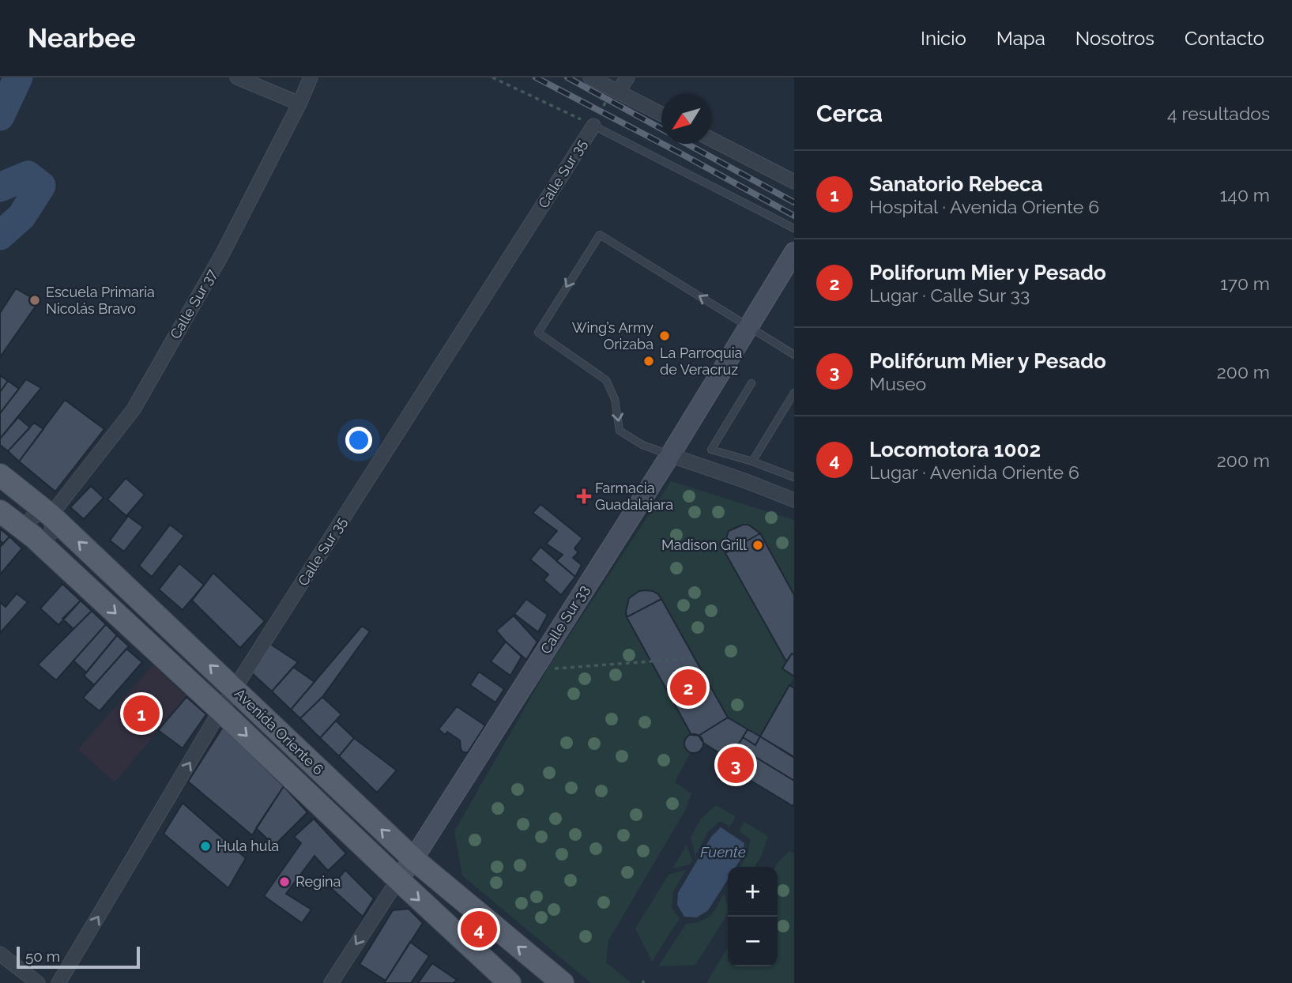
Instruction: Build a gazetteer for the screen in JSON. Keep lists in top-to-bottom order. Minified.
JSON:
{"streets":{"main road":["Avenida Oriente 6"],"street":["Calle Sur 35","Calle Sur 37","Calle Sur 33"]},"crossings":[["Calle Sur 35","Avenida Oriente 6"],["Calle Sur 37","Avenida Oriente 6"],["Calle Sur 33","Avenida Oriente 6"]],"water":["Fuente"],"places":{"other":["Escuela Primaria Nicolás Bravo","Wing’s Army Orizaba","La Parroquia de Veracruz","Madison Grill","Hula hula","Regina"],"health":["Farmacia Guadalajara"]},"scale_bar":"50 m","north":"bottom left","page":{"header":"Nearbee","nav":["Inicio","Mapa","Nosotros","Contacto"],"heading":["Cerca","4 resultados"],"list":[{"mark":"1","name":"Sanatorio Rebeca","note":"Hospital · Avenida Oriente 6","value":"140 m"},{"mark":"2","name":"Poliforum Mier y Pesado","note":"Lugar · Calle Sur 33","value":"170 m"},{"mark":"3","name":"Polifórum Mier y Pesado","note":"Museo","value":"200 m"},{"mark":"4","name":"Locomotora 1002","note":"Lugar · Avenida Oriente 6","value":"200 m"}],"pins":["2","1","3","4"],"map_buttons":["+","−"],"scale":"50 m"}}
